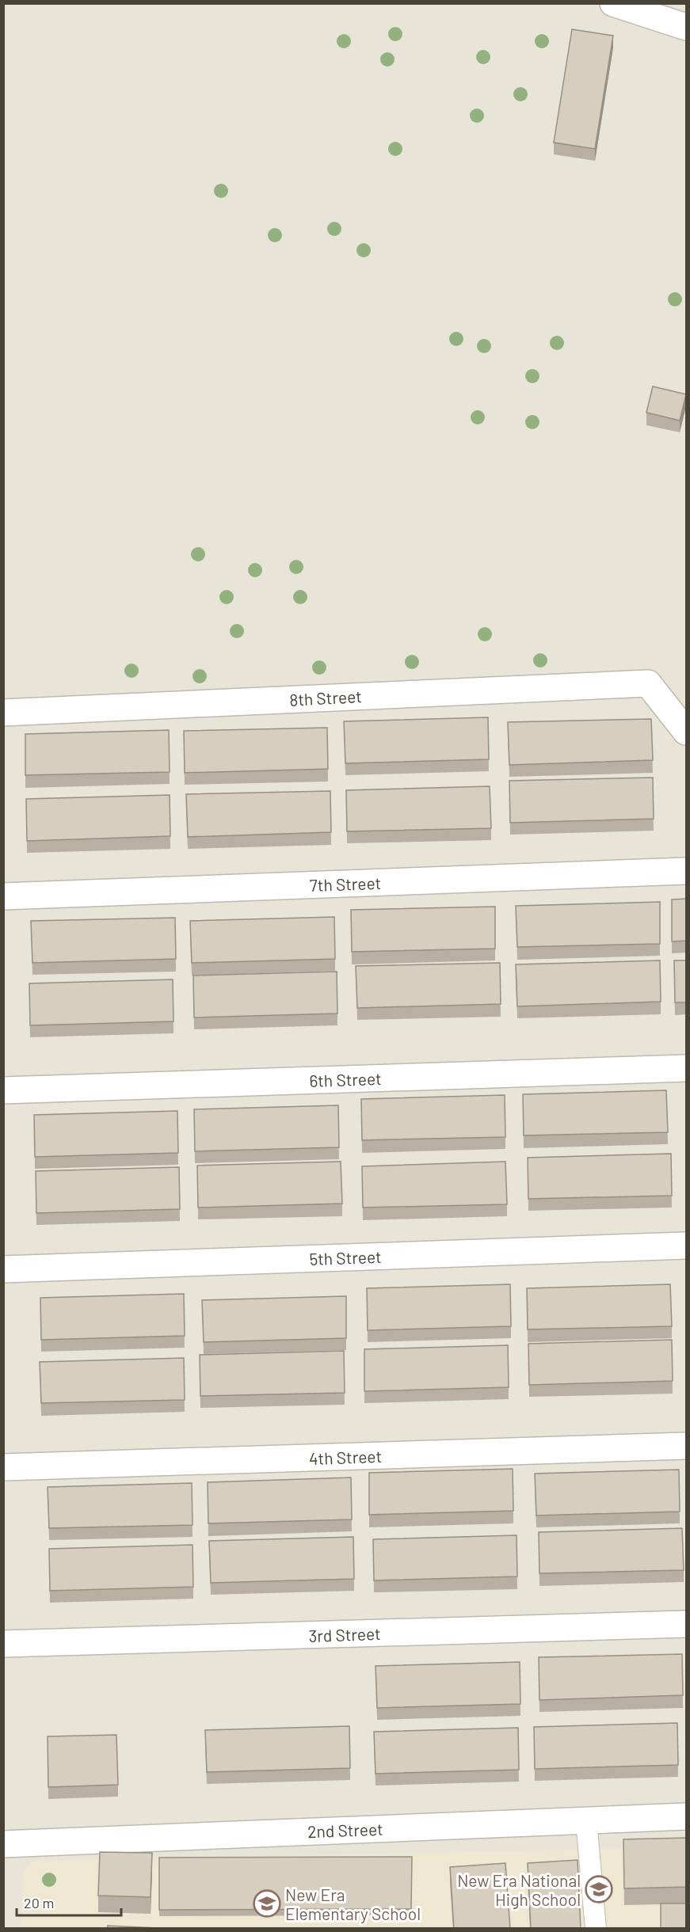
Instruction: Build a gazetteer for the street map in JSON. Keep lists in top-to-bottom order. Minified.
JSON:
{"streets":{"street":["8th Street","7th Street","6th Street","5th Street","4th Street","3rd Street","2nd Street"]},"places":{"school or university":["New Era National High School","New Era Elementary School"]},"scale_bar":"20 m"}
